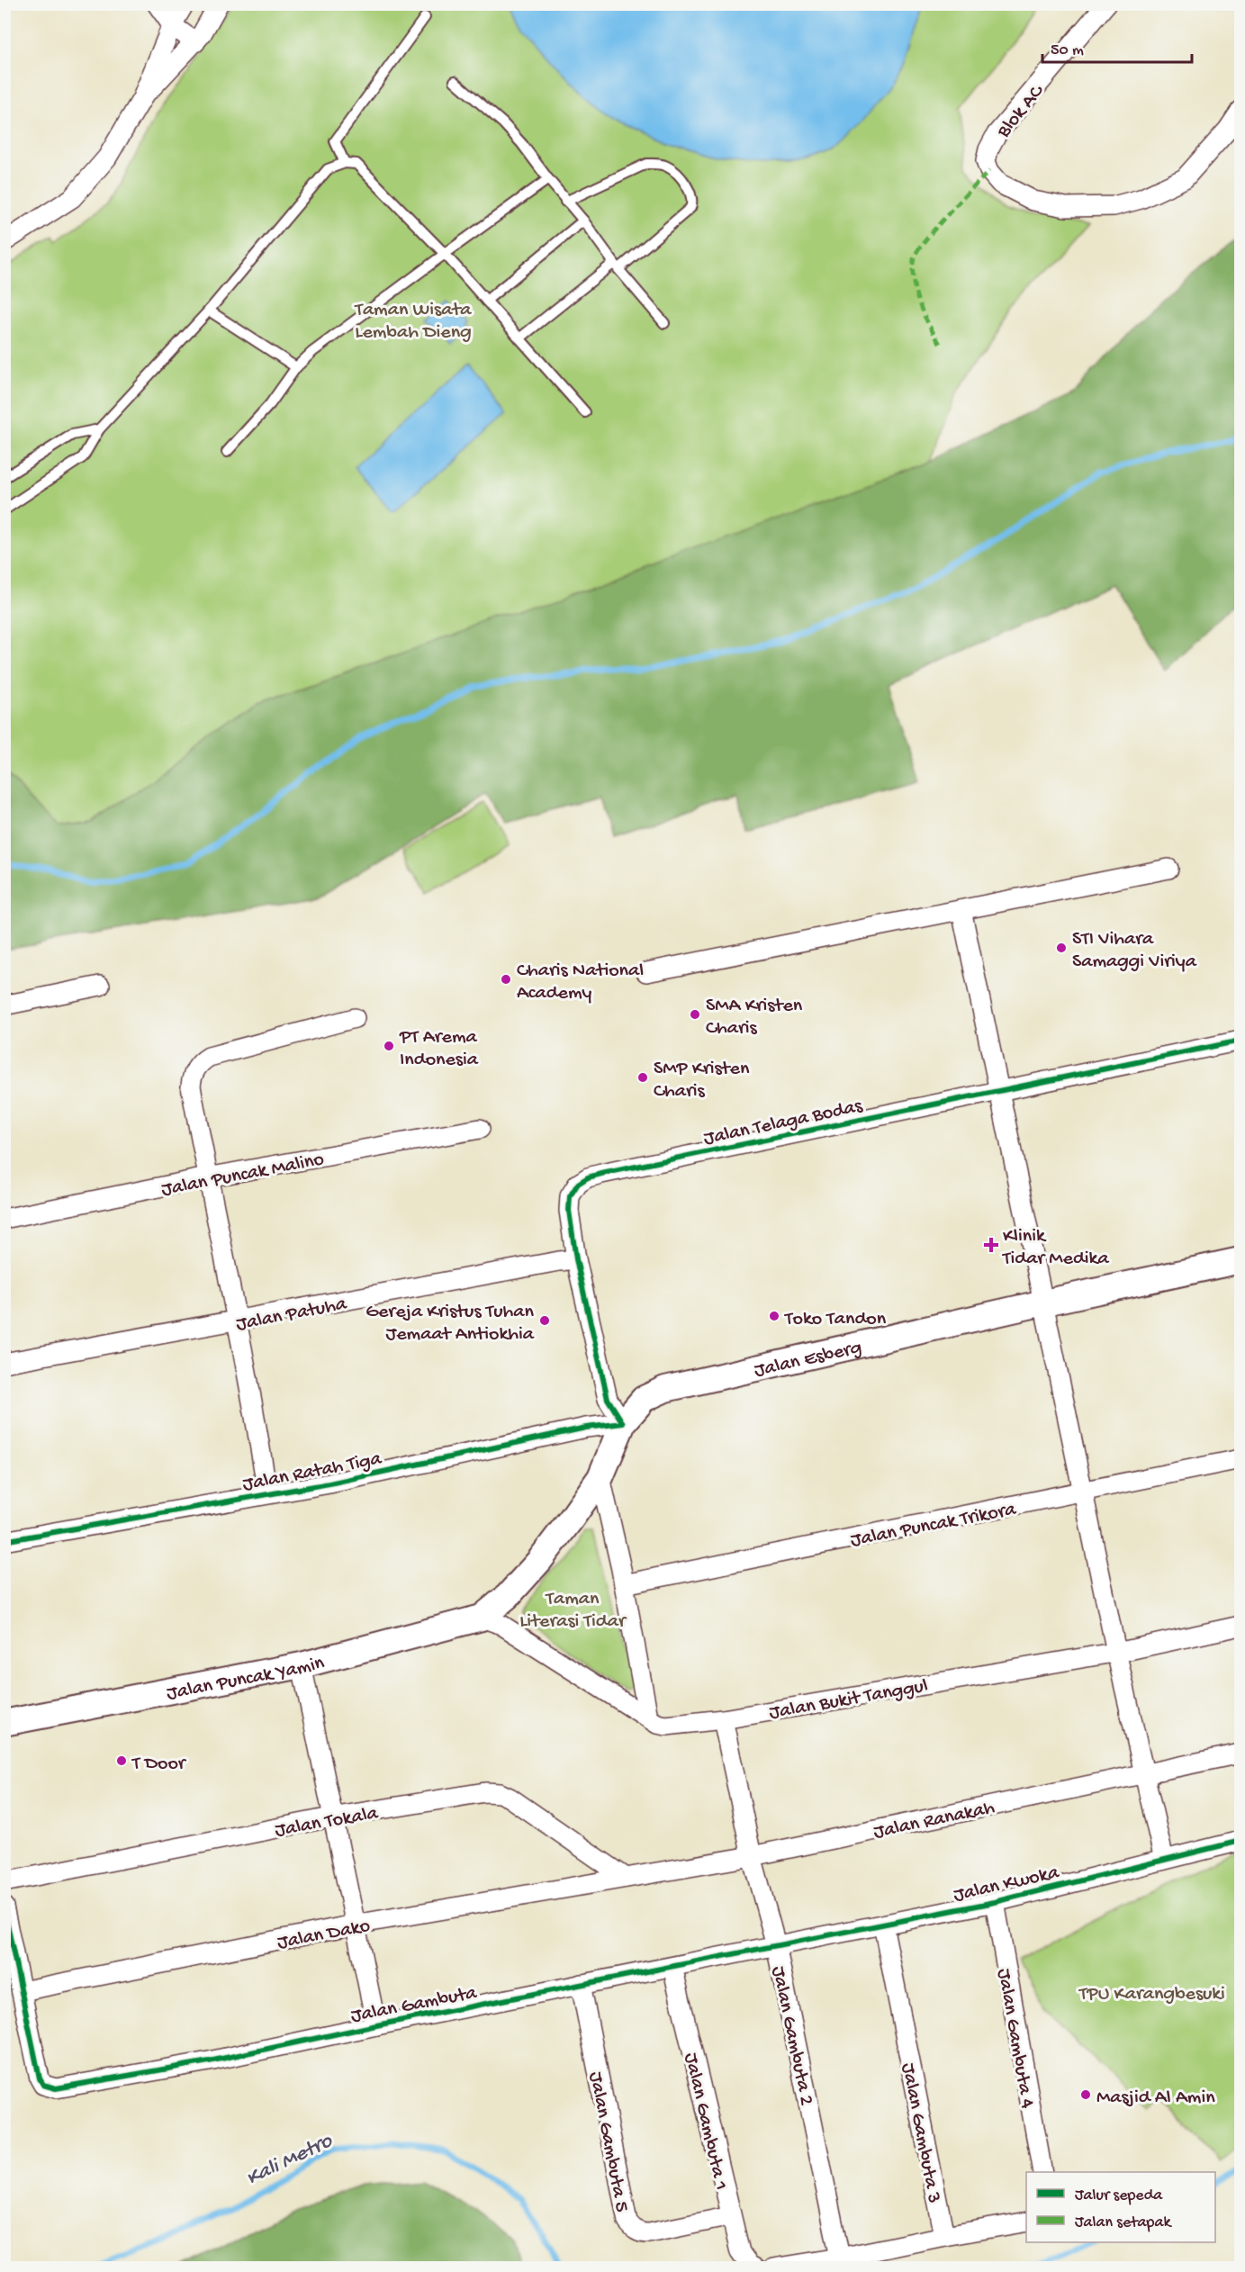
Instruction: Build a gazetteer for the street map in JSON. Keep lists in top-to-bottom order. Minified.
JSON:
{"streets":{"main road":["Jalan Esberg","Jalan Puncak Yamin"],"street":["Blok AC","Jalan Telaga Bodas","Jalan Puncak Malino","Jalan Patuha","Jalan Ratah Tiga","Jalan Puncak Trikora","Jalan Bukit Tanggul","Jalan Ranakah","Jalan Tokala","Jalan Kwoka","Jalan Dako","Jalan Gambuta","Jalan Gambuta 2","Jalan Gambuta 4","Jalan Gambuta 1","Jalan Gambuta 3","Jalan Gambuta 5"]},"crossings":[["Jalan Telaga Bodas","Jalan Patuha"],["Jalan Telaga Bodas","Jalan Esberg"],["Jalan Telaga Bodas","Jalan Ratah Tiga"],["Jalan Esberg","Jalan Ratah Tiga"],["Jalan Esberg","Jalan Puncak Yamin"],["Jalan Esberg","Jalan Bukit Tanggul"],["Jalan Puncak Yamin","Jalan Bukit Tanggul"],["Jalan Bukit Tanggul","Jalan Gambuta 2"],["Jalan Ranakah","Jalan Tokala"],["Jalan Ranakah","Jalan Dako"],["Jalan Ranakah","Jalan Gambuta 2"],["Jalan Tokala","Jalan Dako"],["Jalan Kwoka","Jalan Gambuta"],["Jalan Kwoka","Jalan Gambuta 2"],["Jalan Kwoka","Jalan Gambuta 4"],["Jalan Kwoka","Jalan Gambuta 3"],["Jalan Dako","Jalan Gambuta"],["Jalan Gambuta","Jalan Gambuta 2"],["Jalan Gambuta","Jalan Gambuta 1"],["Jalan Gambuta","Jalan Gambuta 5"],["Jalan Gambuta 1","Jalan Gambuta 5"]],"water":["Kali Metro"],"parks":["Taman Wisata Lembah Dieng","Taman Literasi Tidar","TPU Karangbesuki"],"places":{"other":["STI Vihara Samaggi Viriya","Charis National Academy","SMA Kristen Charis","PT Arema Indonesia","SMP Kristen Charis","Toko Tandon","Gereja Kristus Tuhan Jemaat Antiokhia","T Door","Masjid Al Amin"],"health":["Klinik Tidar Medika"]},"legend":["Jalur sepeda","Jalan setapak"],"scale_bar":"50 m"}
